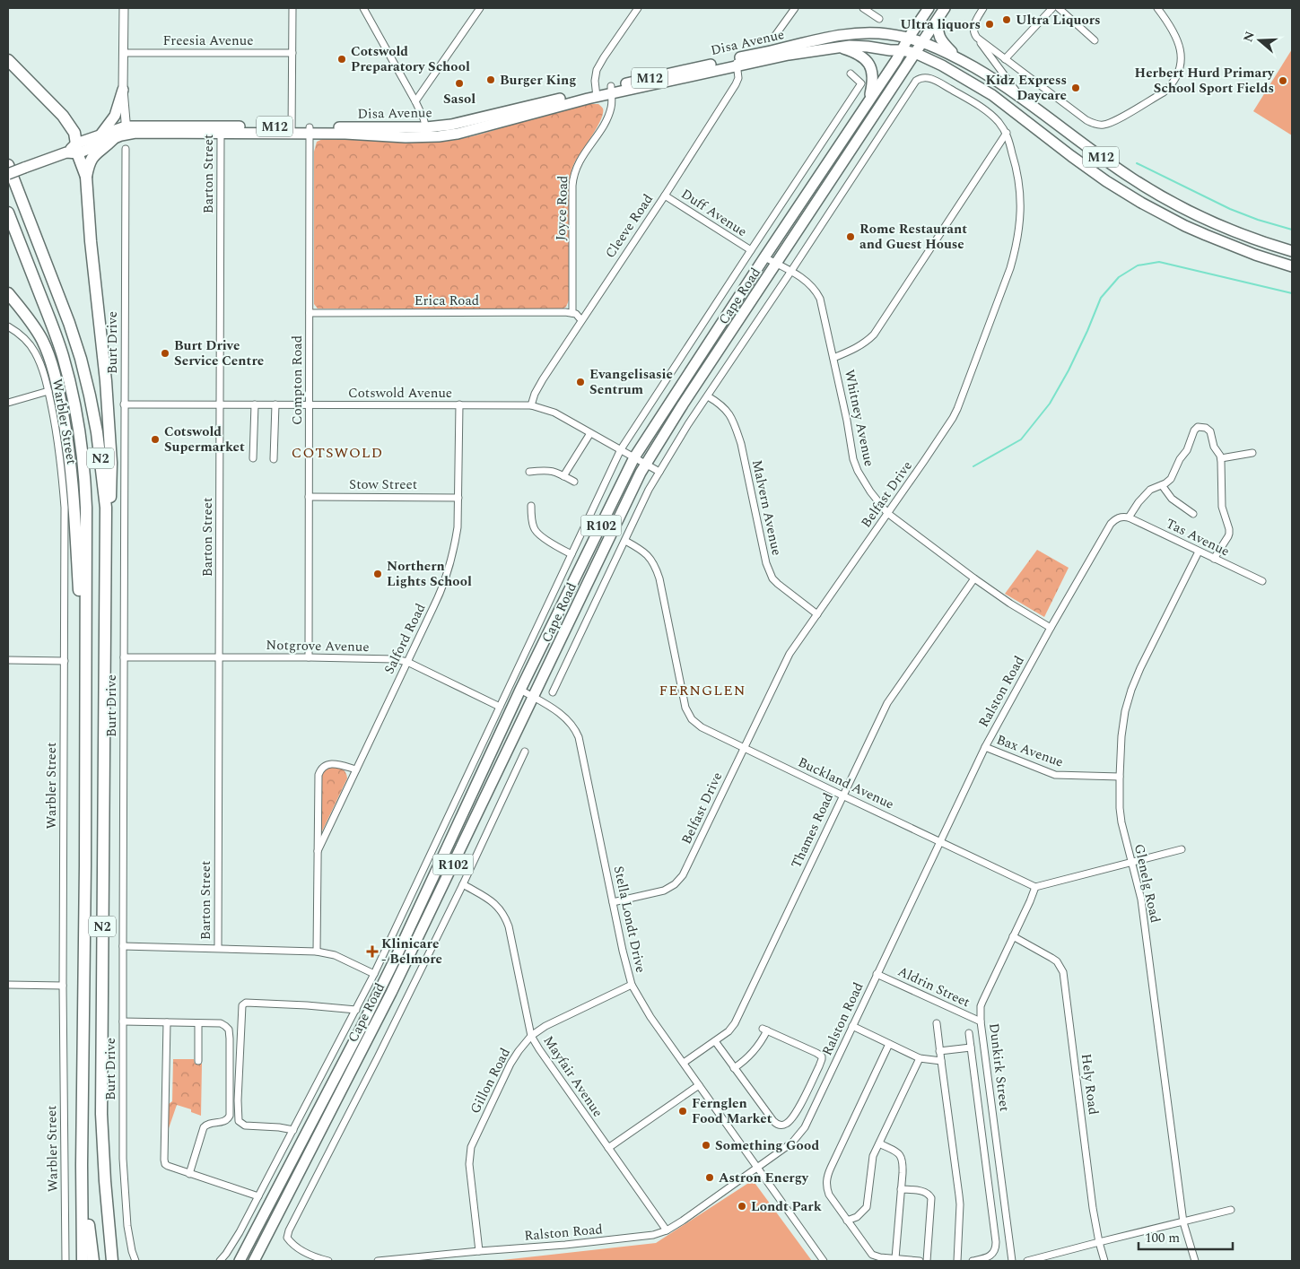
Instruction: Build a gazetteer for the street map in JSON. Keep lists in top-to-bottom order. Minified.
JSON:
{"streets":{"highway":["N2"],"main road":["Disa Avenue","M12","Cape Road","R102"],"street":["Freesia Avenue","Barton Street","Joyce Road","Duff Avenue","Cleeve Road","Erica Road","Burt Drive","Compton Road","Cotswold Avenue","Whitney Avenue","Warbler Street","Stow Street","Belfast Drive","Malvern Avenue","Tas Avenue","Salford Road","Notgrove Avenue","Ralston Road","Bax Avenue","Buckland Avenue","Thames Road","Glenelg Road","Stella Londt Drive","Aldrin Street","Dunkirk Street","Mayfair Avenue","Gillon Road","Hely Road"]},"crossings":[["Disa Avenue","M12"],["Disa Avenue","Barton Street"],["Disa Avenue","Joyce Road"],["Disa Avenue","Cleeve Road"],["Disa Avenue","Cape Road"],["Disa Avenue","Compton Road"],["M12","Cape Road"],["Barton Street","Cotswold Avenue"],["Barton Street","Notgrove Avenue"],["Joyce Road","Erica Road"],["Duff Avenue","Cleeve Road"],["Duff Avenue","Cape Road"],["Cleeve Road","Cotswold Avenue"],["Cape Road","Cotswold Avenue"],["Cape Road","Whitney Avenue"],["Cape Road","Notgrove Avenue"],["Cape Road","Stella Londt Drive"],["Erica Road","Compton Road"],["Burt Drive","Cotswold Avenue"],["Burt Drive","Notgrove Avenue"],["Compton Road","Cotswold Avenue"],["Compton Road","Stow Street"],["Compton Road","Notgrove Avenue"],["Cotswold Avenue","Salford Road"],["Whitney Avenue","Belfast Drive"],["Whitney Avenue","Ralston Road"],["Whitney Avenue","Thames Road"],["Stow Street","Salford Road"],["Belfast Drive","Malvern Avenue"],["Belfast Drive","Buckland Avenue"],["Belfast Drive","Stella Londt Drive"],["Tas Avenue","Ralston Road"],["Tas Avenue","Glenelg Road"],["Salford Road","Notgrove Avenue"],["Ralston Road","Bax Avenue"],["Ralston Road","Buckland Avenue"],["Ralston Road","Stella Londt Drive"],["Ralston Road","Aldrin Street"],["Ralston Road","Mayfair Avenue"],["Ralston Road","Gillon Road"],["Bax Avenue","Glenelg Road"],["Buckland Avenue","Thames Road"],["Buckland Avenue","Dunkirk Street"],["Thames Road","Stella Londt Drive"],["Stella Londt Drive","Gillon Road"],["Aldrin Street","Dunkirk Street"],["Dunkirk Street","Hely Road"],["Mayfair Avenue","Gillon Road"]],"districts":["COTSWOLD","FERNGLEN"],"places":{"other":["Ultra Liquors","Ultra liquors","Cotswold Preparatory School","Burger King","Herbert Hurd Primary School Sport Fields","Sasol","Kidz Express Daycare","Rome Restaurant and Guest House","Burt Drive Service Centre","Evangelisasie Sentrum","Cotswold Supermarket","Northern Lights School","Fernglen Food Market","Something Good","Astron Energy","Londt Park"],"health":["Klinicare - Belmore"]},"scale_bar":"100 m","north":"left"}
